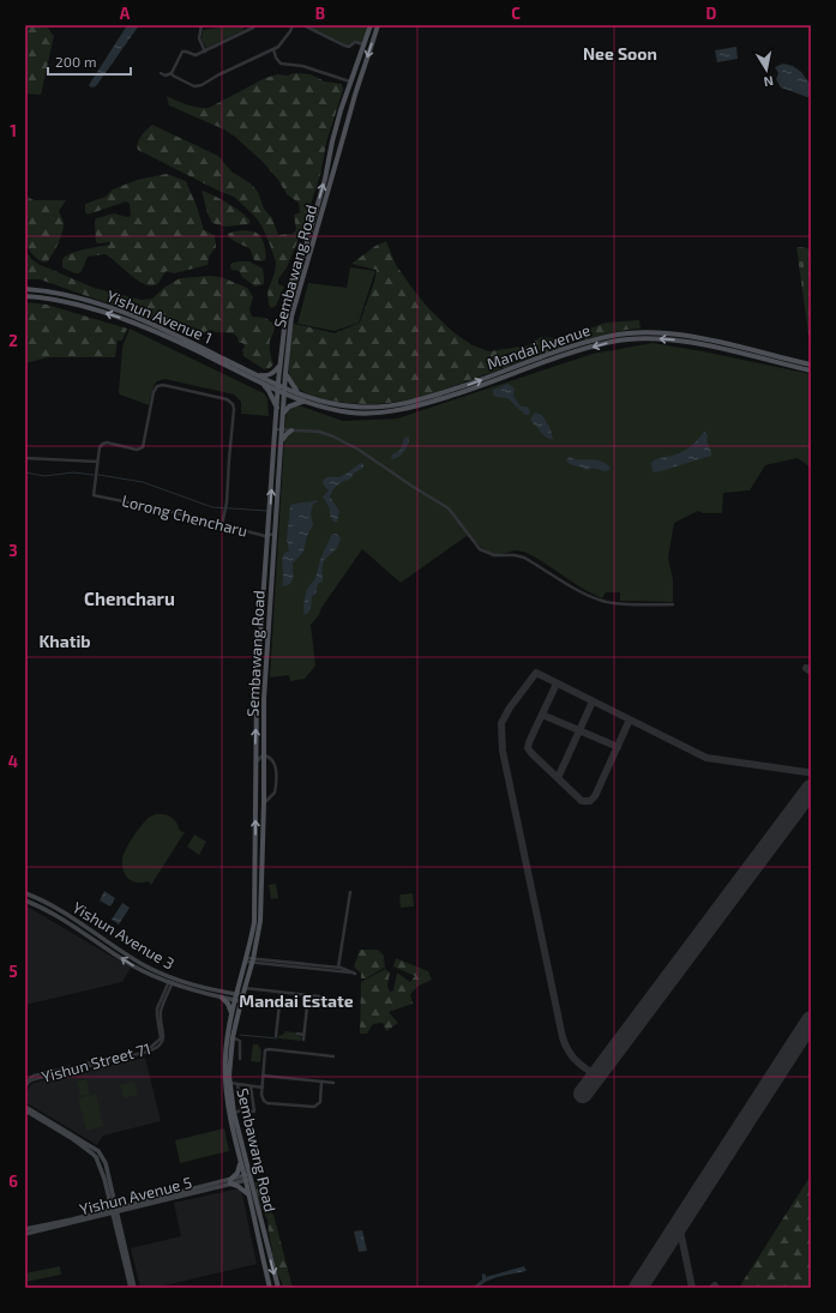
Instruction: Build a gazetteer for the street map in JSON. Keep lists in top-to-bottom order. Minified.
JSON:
{"streets":{"main road":["Sembawang Road","Yishun Avenue 1","Mandai Avenue","Yishun Avenue 3","Yishun Avenue 5"],"street":["Lorong Chencharu","Yishun Street 71"]},"crossings":[["Sembawang Road","Yishun Avenue 1"],["Sembawang Road","Mandai Avenue"],["Sembawang Road","Lorong Chencharu"],["Sembawang Road","Yishun Avenue 3"],["Sembawang Road","Yishun Avenue 5"],["Yishun Avenue 1","Mandai Avenue"],["Yishun Avenue 3","Yishun Street 71"]],"districts":["Nee Soon","Chencharu","Khatib","Mandai Estate"],"scale_bar":"200 m","north":"bottom","grid":{"columns":["A","B","C","D"],"rows":["1","2","3","4","5","6"]}}
